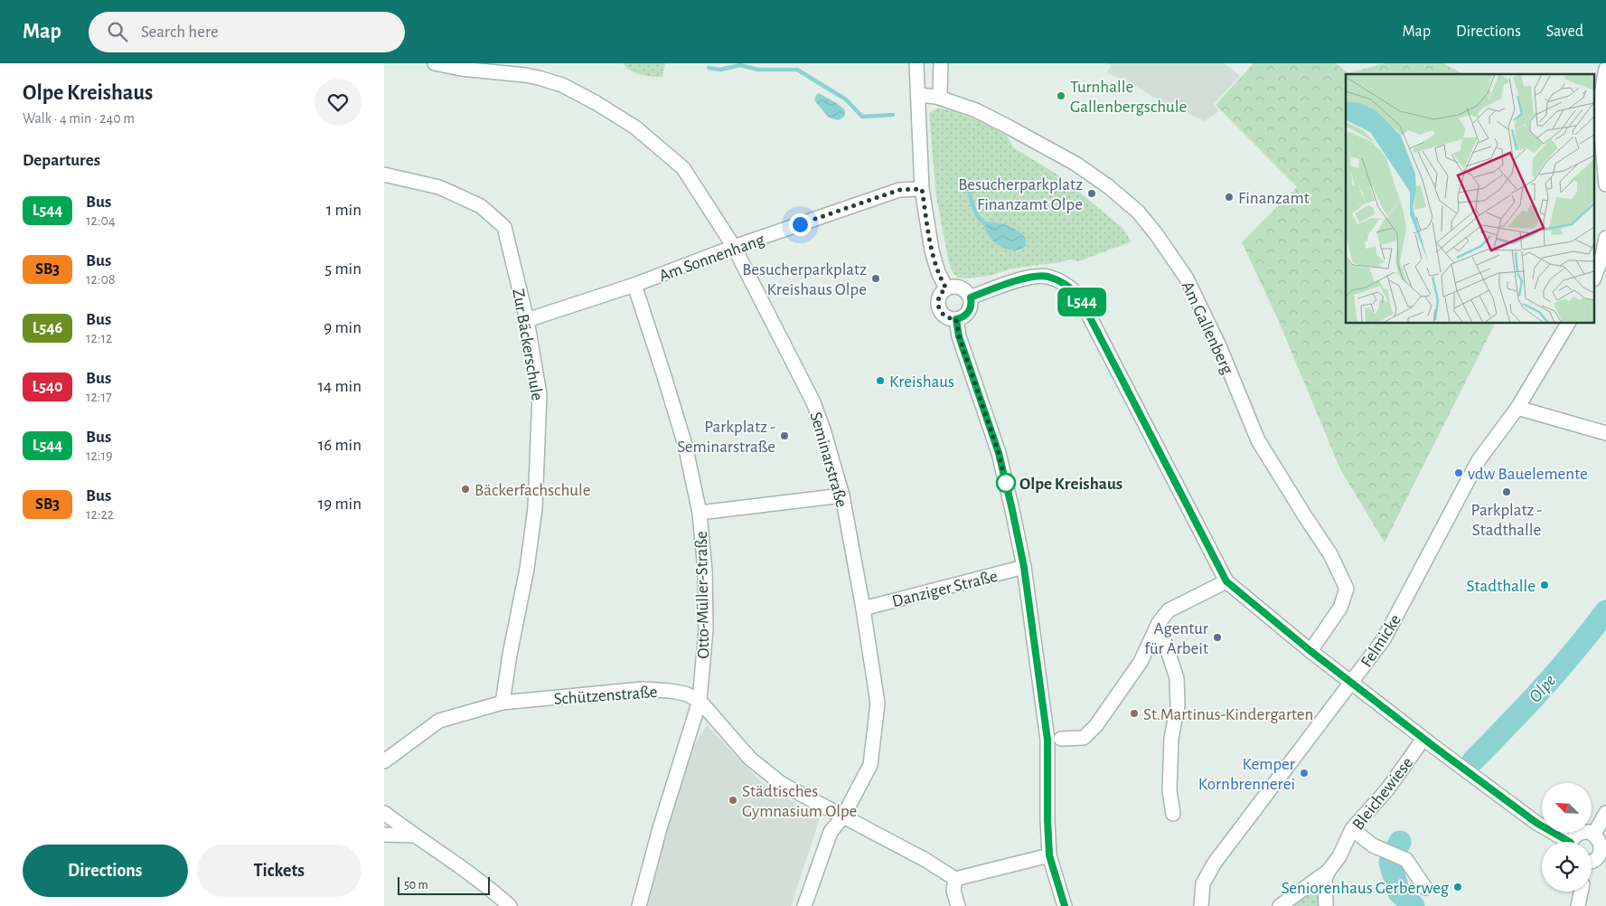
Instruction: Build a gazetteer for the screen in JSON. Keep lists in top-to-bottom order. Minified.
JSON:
{"streets":{"street":["Am Sonnenhang","Am Gallenberg","Zur Bäckerschule","Seminarstraße","Danziger Straße","Otto-Müller-Straße","Felmicke","Schützenstraße","Bleichewiese"]},"crossings":[["Am Sonnenhang","Zur Bäckerschule"],["Am Sonnenhang","Seminarstraße"],["Am Sonnenhang","Otto-Müller-Straße"],["Zur Bäckerschule","Schützenstraße"],["Seminarstraße","Danziger Straße"],["Seminarstraße","Schützenstraße"],["Otto-Müller-Straße","Schützenstraße"]],"water":["Olpe"],"places":["Turnhalle Gallenbergschule","Besucherparkplatz Finanzamt Olpe","Finanzamt","Besucherparkplatz Kreishaus Olpe","Kreishaus","Parkplatz - Seminarstraße","vdw Bauelemente","Olpe Kreishaus","Bäckerfachschule","Parkplatz - Stadthalle","Stadthalle","Agentur für Arbeit","St.Martinus-Kindergarten","Kemper Kornbrennerei","Städtisches Gymnasium Olpe","Seniorenhaus Gerberweg"],"lines":["bus line L544"],"scale_bar":"50 m","north":"top left","page":{"header":"Map","search":"Search here","nav":["Map","Directions","Saved"],"heading":[["Olpe Kreishaus","Walk · 4 min · 240 m"],"Departures"],"on_map":"L544","list":[{"mark":"L544","name":"Bus","note":"12:04","value":"1 min"},{"mark":"SB3","name":"Bus","note":"12:08","value":"5 min"},{"mark":"L546","name":"Bus","note":"12:12","value":"9 min"},{"mark":"L540","name":"Bus","note":"12:17","value":"14 min"},{"mark":"L544","name":"Bus","note":"12:19","value":"16 min"},{"mark":"SB3","name":"Bus","note":"12:22","value":"19 min"}],"buttons":["Directions","Tickets"],"scale":"50 m"}}
